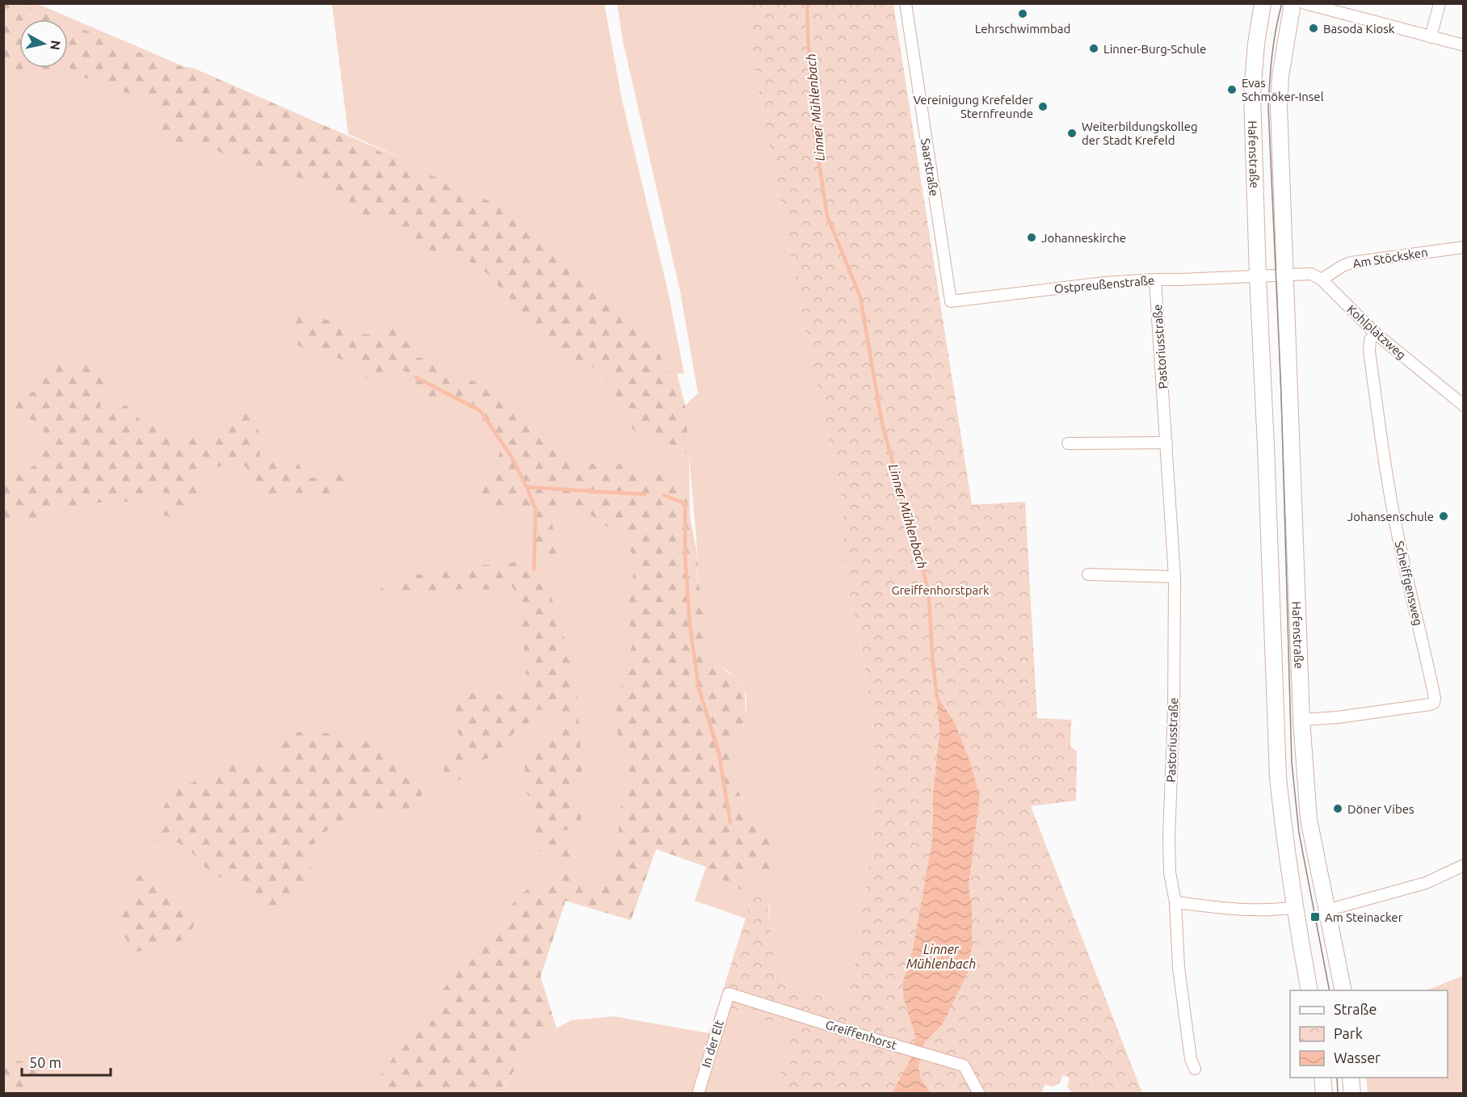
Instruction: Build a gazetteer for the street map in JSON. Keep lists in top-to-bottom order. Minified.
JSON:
{"streets":{"main road":["Hafenstraße"],"street":["Saarstraße","Am Stöcksken","Ostpreußenstraße","Kohlplatzweg","Pastoriusstraße","Scheiffgensweg","Greiffenhorst","In der Elt"]},"crossings":[["Hafenstraße","Ostpreußenstraße"],["Hafenstraße","Scheiffgensweg"],["Saarstraße","Ostpreußenstraße"],["Am Stöcksken","Kohlplatzweg"],["Ostpreußenstraße","Pastoriusstraße"],["Kohlplatzweg","Scheiffgensweg"],["Greiffenhorst","In der Elt"]],"water":["Linner Mühlenbach"],"parks":["Greiffenhorstpark"],"places":{"other":["Lehrschwimmbad","Basoda Kiosk","Linner-Burg-Schule","Evas Schmöker-Insel","Vereinigung Krefelder Sternfreunde","Weiterbildungskolleg der Stadt Krefeld","Johanneskirche","Johansenschule","Döner Vibes"],"transit":["Am Steinacker"]},"legend":["Straße","Park","Wasser"],"scale_bar":"50 m","north":"right"}
